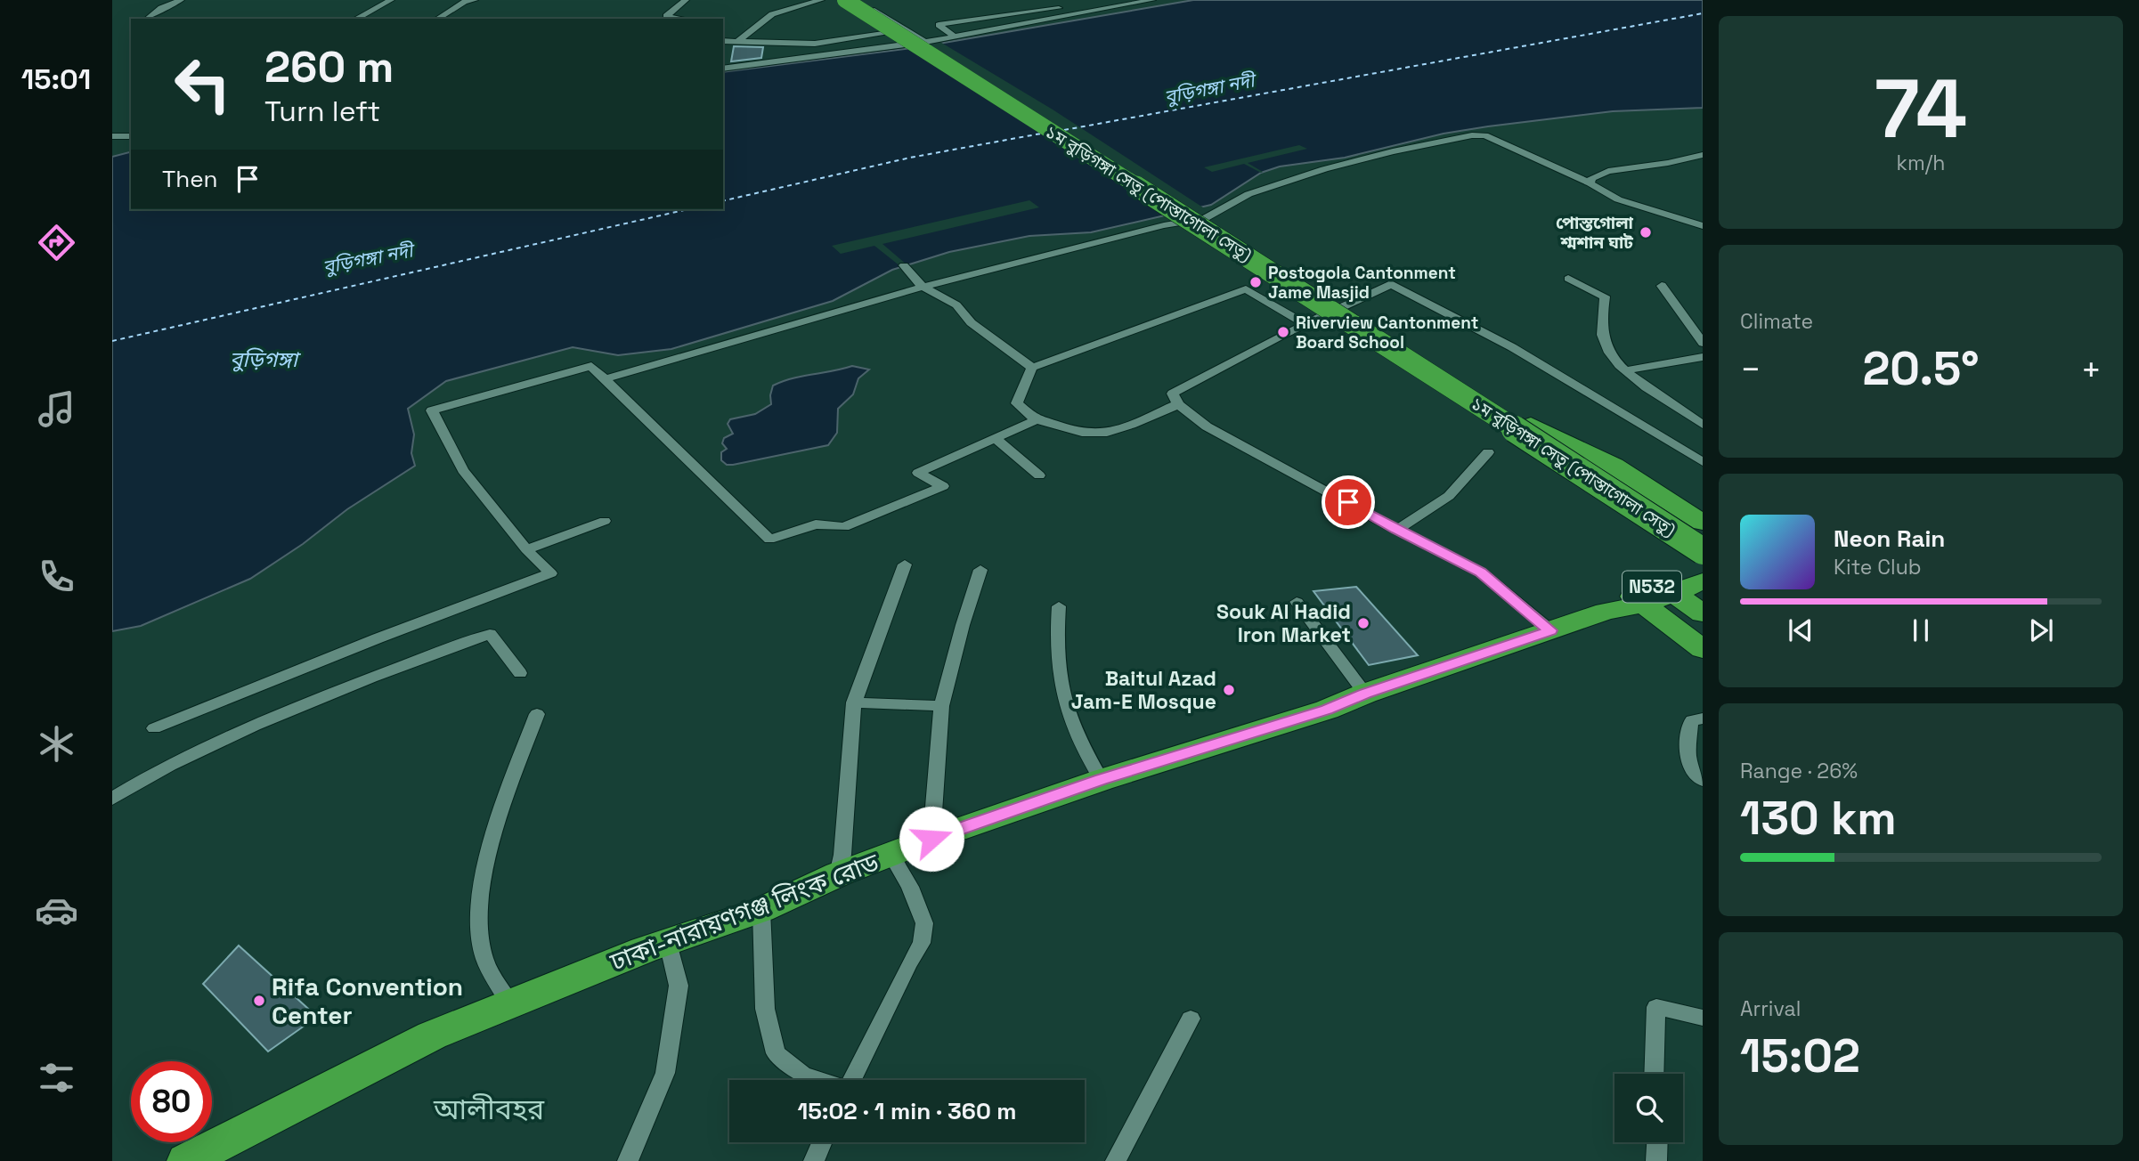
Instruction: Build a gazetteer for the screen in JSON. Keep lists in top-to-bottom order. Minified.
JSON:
{"streets":{"highway":["১ম বুড়িগঙ্গা সেতু (পোস্তাগোলা সেতু)","N532","ঢাকা-নারায়ণগঞ্জ লিংক রোড"]},"districts":["আলীবহর"],"water":["বুড়িগঙ্গা নদী","বুড়িগঙ্গা"],"places":["পোস্তগোলা শ্মশান ঘাট","Postogola Cantonment Jame Masjid","Riverview Cantonment Board School","Souk Al Hadid Iron Market","Baitul Azad Jam-E Mosque","Rifa Convention Center"],"page":{"tabs":"15:01","tile":[["74","km/h"],"Climate",["Range · 26%","130 km"],["Arrival","15:02"]],"turn":["260 m","Turn left"],"then":"Then","heat":["−","20.5°","+"],"song":["Neon Rain","Kite Club"],"limit":"80","trip":"15:02 · 1 min · 360 m"}}
